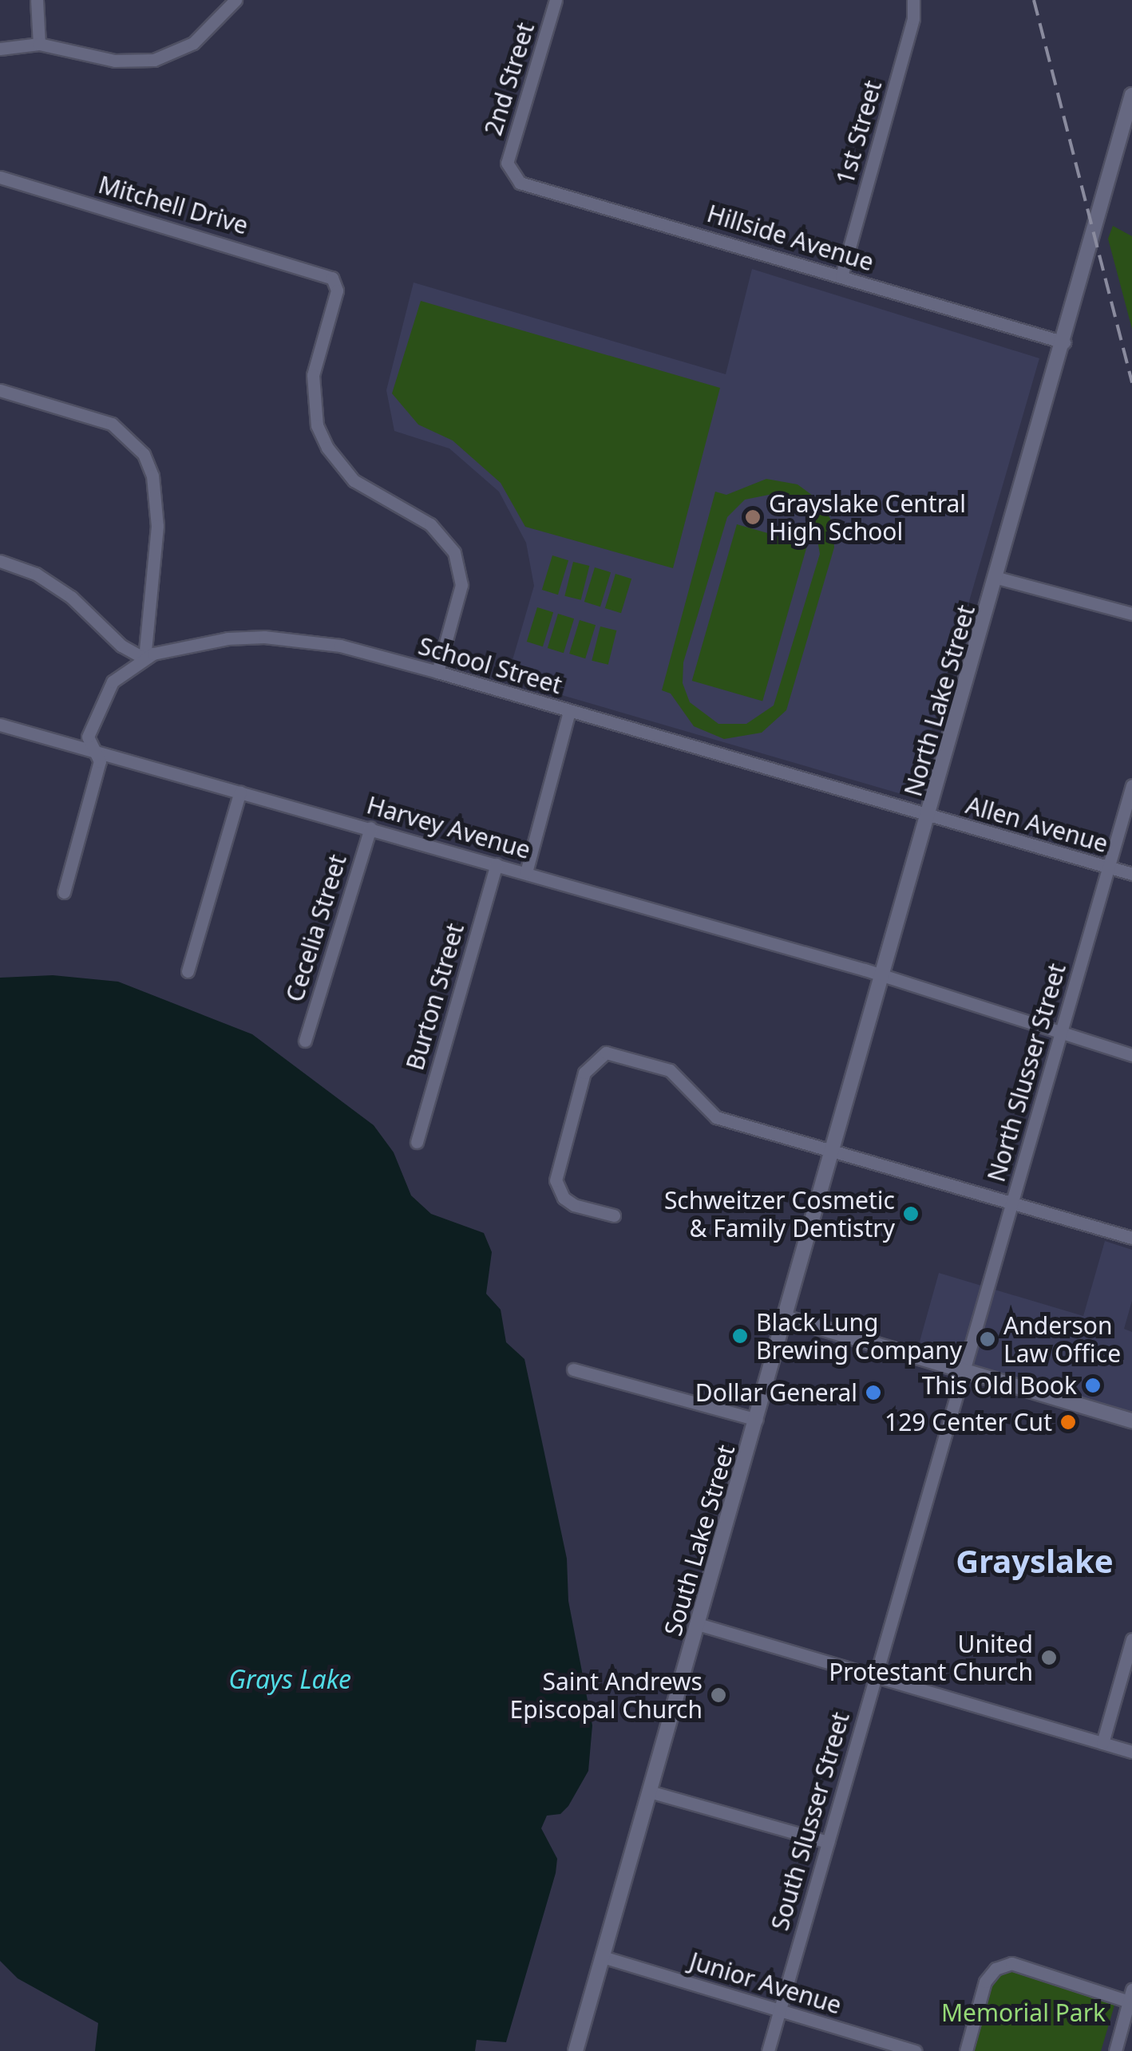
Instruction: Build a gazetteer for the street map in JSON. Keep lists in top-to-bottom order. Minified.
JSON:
{"streets":{"street":["2nd Street","1st Street","Mitchell Drive","Hillside Avenue","School Street","North Lake Street","Allen Avenue","Harvey Avenue","Cecelia Street","Burton Street","North Slusser Street","South Lake Street","South Slusser Street","Junior Avenue"]},"crossings":[["2nd Street","Hillside Avenue"],["1st Street","Hillside Avenue"],["Mitchell Drive","School Street"],["Hillside Avenue","North Lake Street"],["School Street","North Lake Street"],["School Street","Allen Avenue"],["School Street","Harvey Avenue"],["North Lake Street","Allen Avenue"],["North Lake Street","Harvey Avenue"],["North Lake Street","South Lake Street"],["Allen Avenue","North Slusser Street"],["Harvey Avenue","Cecelia Street"],["Harvey Avenue","Burton Street"],["Harvey Avenue","North Slusser Street"],["North Slusser Street","South Slusser Street"],["South Lake Street","Junior Avenue"],["South Slusser Street","Junior Avenue"]],"districts":["Grayslake"],"water":["Grays Lake"],"parks":["Memorial Park"],"places":["Grayslake Central High School","Schweitzer Cosmetic & Family Dentistry","Black Lung Brewing Company","Anderson Law Office","This Old Book","Dollar General","129 Center Cut","United Protestant Church","Saint Andrews Episcopal Church"]}
